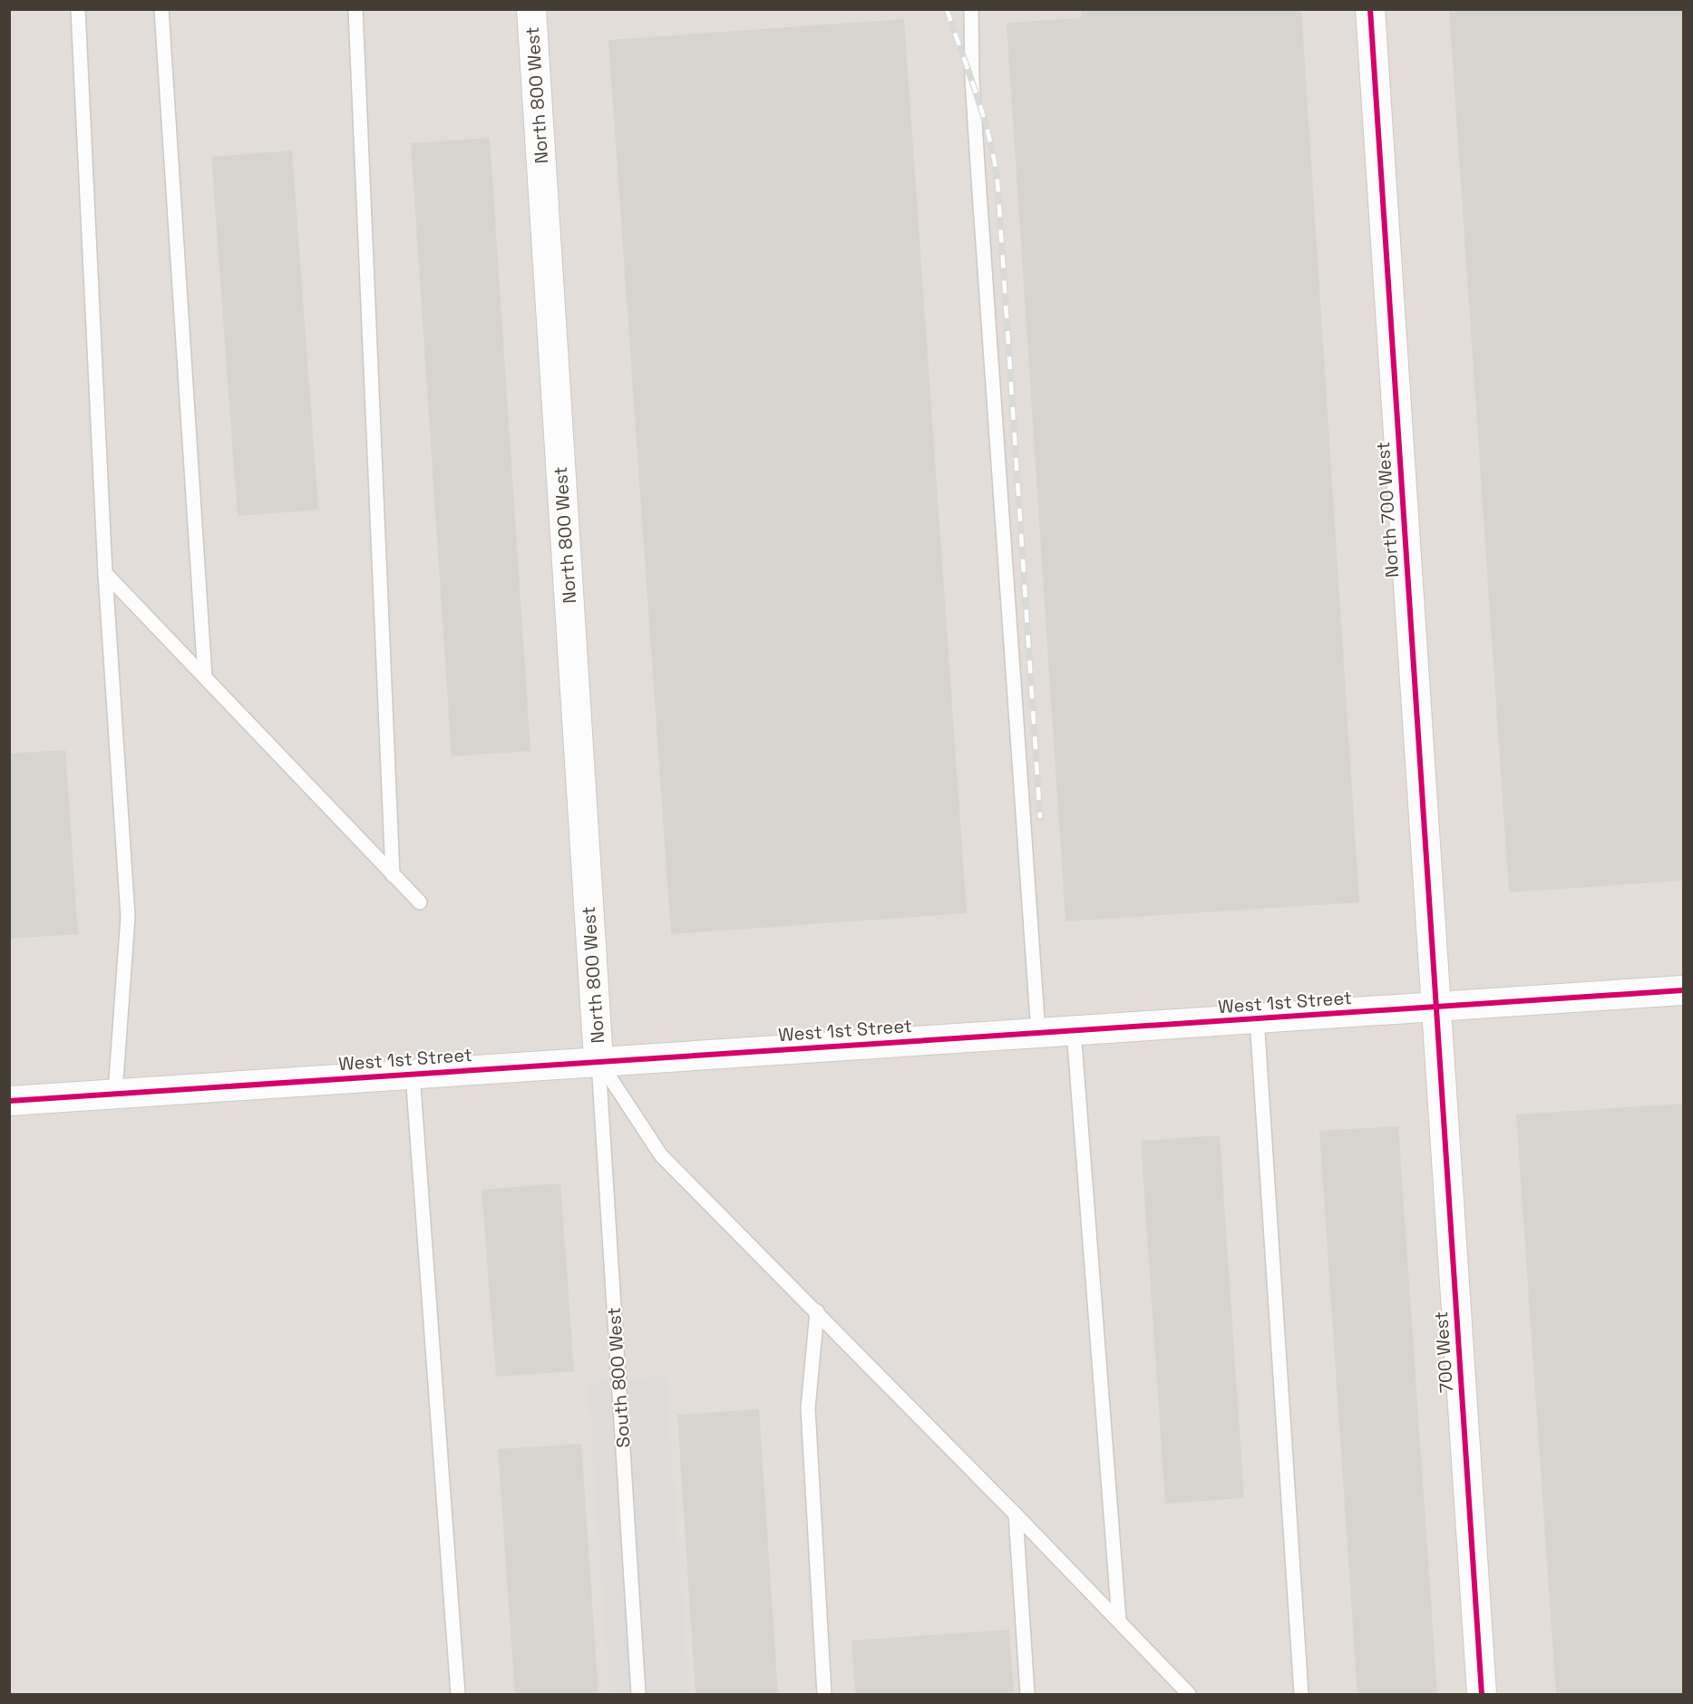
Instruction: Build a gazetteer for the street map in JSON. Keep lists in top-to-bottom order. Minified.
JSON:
{"streets":{"street":["North 800 West","North 700 West","West 1st Street","700 West"],"lane":["South 800 West"]},"crossings":[["North 800 West","West 1st Street"],["North 800 West","South 800 West"],["North 700 West","West 1st Street"],["North 700 West","700 West"],["West 1st Street","700 West"],["West 1st Street","South 800 West"]]}
